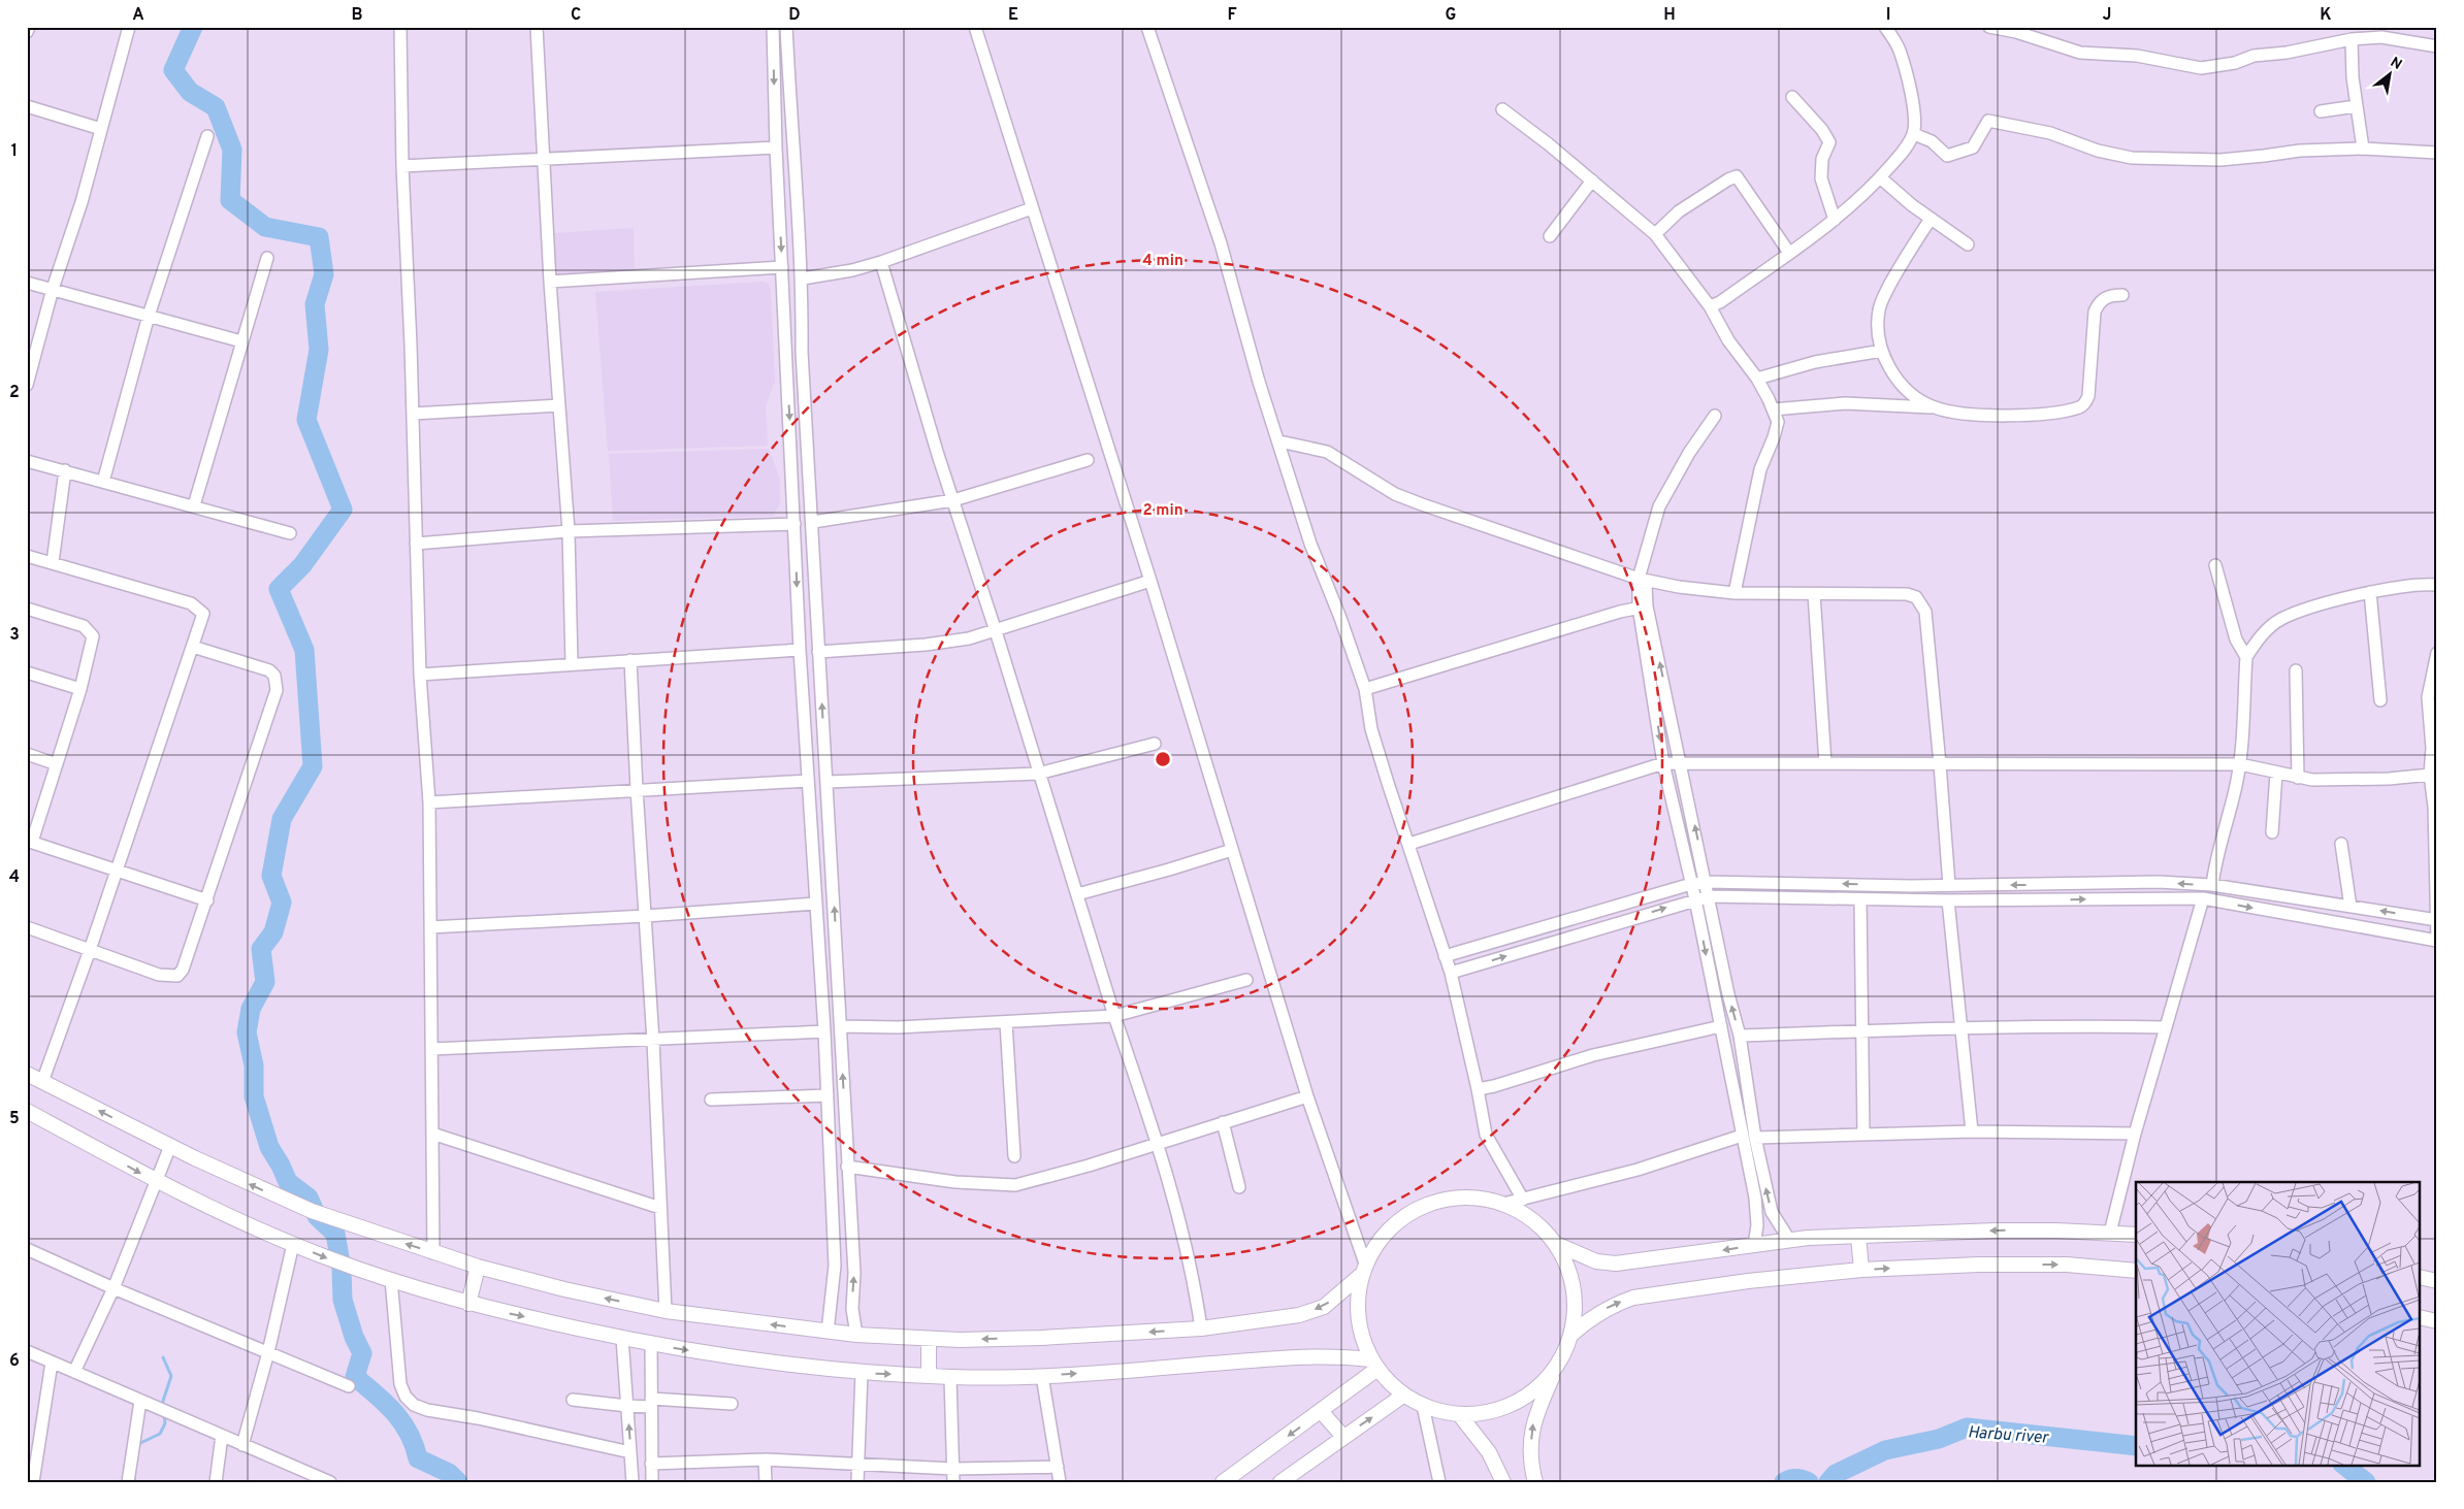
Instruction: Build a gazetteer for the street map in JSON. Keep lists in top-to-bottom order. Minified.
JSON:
{"water":["Harbu river"],"north":"top right","grid":{"columns":["A","B","C","D","E","F","G","H","I","J","K"],"rows":["1","2","3","4","5","6"]},"rings":["4 min","2 min"]}
